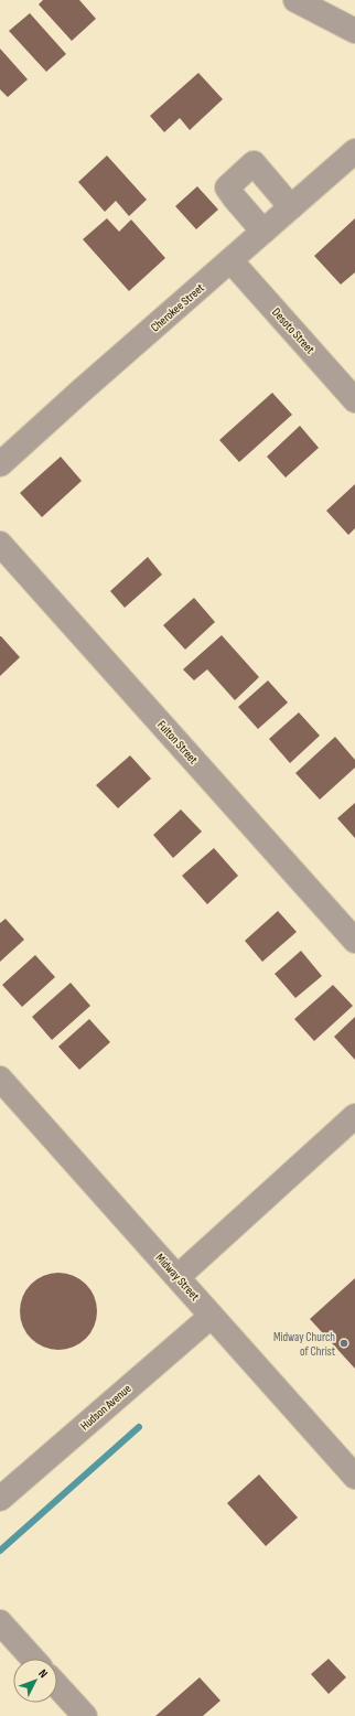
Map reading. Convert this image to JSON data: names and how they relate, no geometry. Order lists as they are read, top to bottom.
{
  "streets": {
    "street": [
      "Cherokee Street",
      "Desoto Street",
      "Fulton Street",
      "Midway Street",
      "Hudson Avenue"
    ]
  },
  "crossings": [
    ["Cherokee Street", "Desoto Street"],
    ["Midway Street", "Hudson Avenue"]
  ],
  "places": ["Midway Church of Christ"],
  "north": "top right"
}
